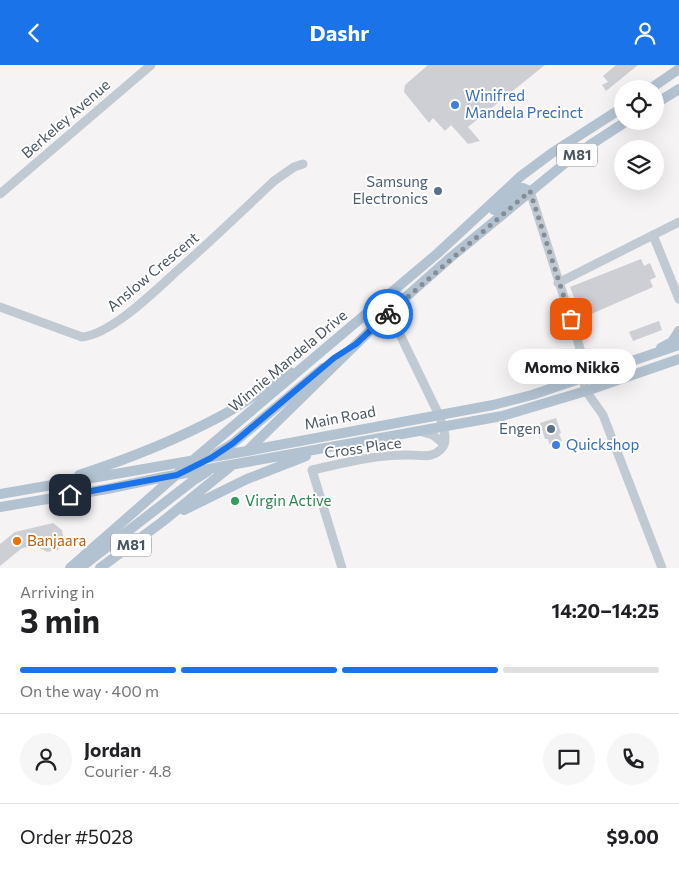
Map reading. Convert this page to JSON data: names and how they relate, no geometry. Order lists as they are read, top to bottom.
{
  "streets": {
    "main road": ["M81", "Winnie Mandela Drive", "Main Road"],
    "street": ["Berkeley Avenue", "Anslow Crescent", "Cross Place"]
  },
  "crossings": [
    ["Winnie Mandela Drive", "Main Road"],
    ["Main Road", "Cross Place"]
  ],
  "places": [
    "Winifred Mandela Precinct",
    "Samsung Electronics",
    "Momo Nikkō",
    "Engen",
    "Quickshop",
    "Virgin Active",
    "Banjaara"
  ],
  "page": {
    "header": "Dashr",
    "bubble": "Momo Nikkō",
    "heading": ["3 min", "Arriving in", "14:20–14:25"],
    "panel": [
      "Jordan",
      "Courier · 4.8",
      "Order #5028",
      "$9.00"
    ],
    "bar": "On the way · 400 m"
  }
}
